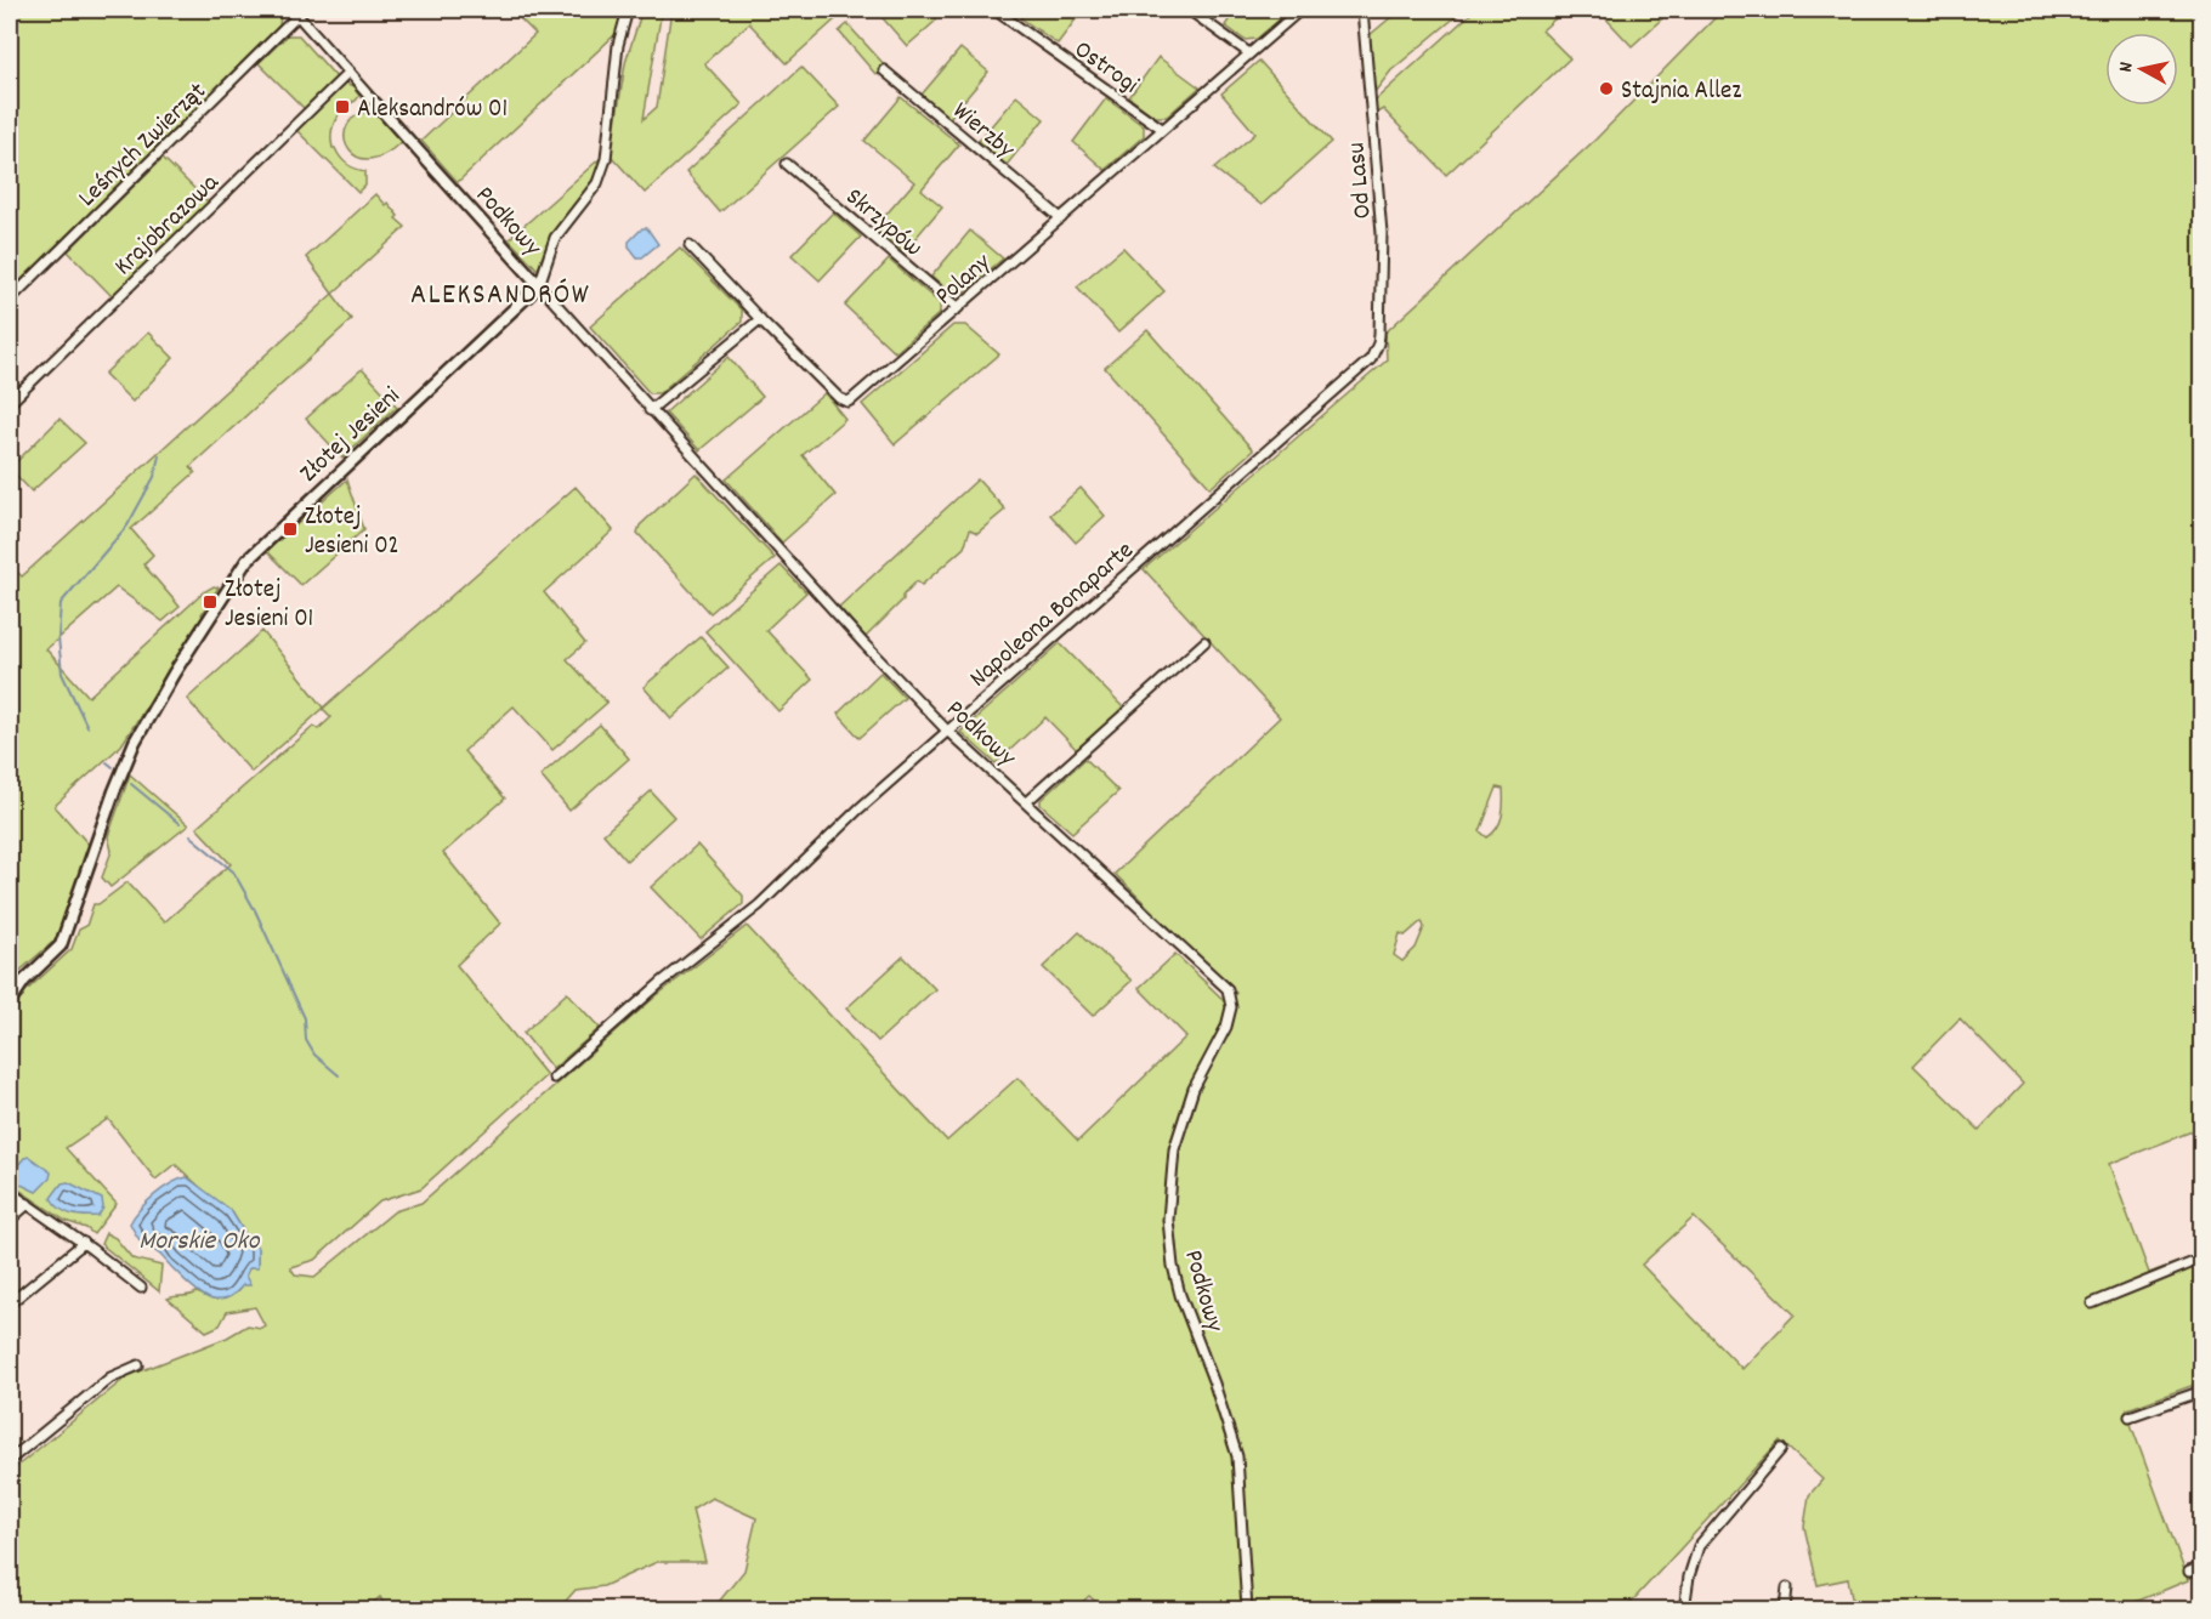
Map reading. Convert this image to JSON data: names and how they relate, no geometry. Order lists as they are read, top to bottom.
{
  "streets": {
    "street": [
      "Ostrogi",
      "Wierzby",
      "Leśnych Zwierząt",
      "Od Lasu",
      "Podkowy",
      "Skrzypów",
      "Krajobrazowa",
      "Polany",
      "Złotej Jesieni",
      "Napoleona Bonaparte"
    ]
  },
  "crossings": [
    ["Ostrogi", "Polany"],
    ["Wierzby", "Polany"],
    ["Leśnych Zwierząt", "Podkowy"],
    ["Od Lasu", "Napoleona Bonaparte"],
    ["Podkowy", "Krajobrazowa"],
    ["Podkowy", "Złotej Jesieni"],
    ["Podkowy", "Napoleona Bonaparte"],
    ["Skrzypów", "Polany"]
  ],
  "districts": ["ALEKSANDRÓW"],
  "water": ["Morskie Oko"],
  "places": {
    "other": ["Stajnia Allez"],
    "transit": ["Aleksandrów 01", "Złotej Jesieni 02", "Złotej Jesieni 01"]
  },
  "north": "left"
}
